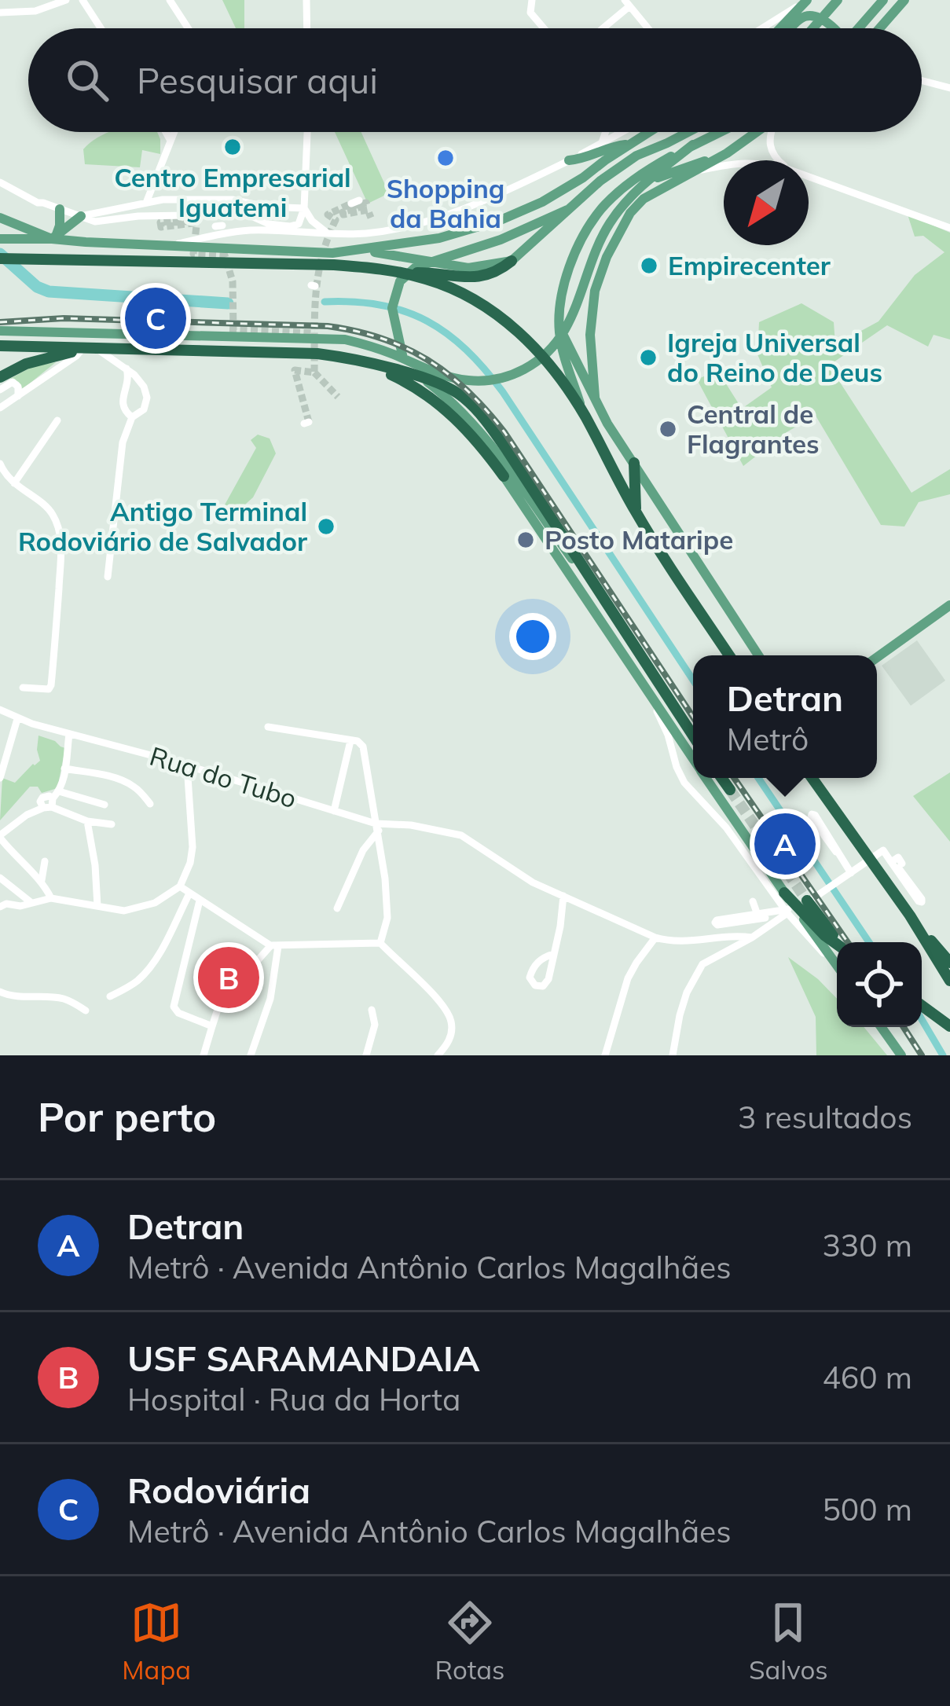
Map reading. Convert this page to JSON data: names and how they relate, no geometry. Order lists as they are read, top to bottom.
{
  "streets": {
    "street": ["Rua do Tubo"]
  },
  "places": [
    "Centro Empresarial Iguatemi",
    "Shopping da Bahia",
    "Empirecenter",
    "Igreja Universal do Reino de Deus",
    "Central de Flagrantes",
    "Antigo Terminal Rodoviário de Salvador",
    "Posto Mataripe"
  ],
  "north": "bottom left",
  "page": {
    "search": "Pesquisar aqui",
    "pins": ["C", "A", "B"],
    "popup": ["Detran", "Metrô"],
    "heading": ["Por perto", "3 resultados"],
    "list": [
      {
        "mark": "A",
        "name": "Detran",
        "note": "Metrô · Avenida Antônio Carlos Magalhães",
        "value": "330 m"
      },
      {
        "mark": "B",
        "name": "USF SARAMANDAIA",
        "note": "Hospital · Rua da Horta",
        "value": "460 m"
      },
      {
        "mark": "C",
        "name": "Rodoviária",
        "note": "Metrô · Avenida Antônio Carlos Magalhães",
        "value": "500 m"
      }
    ],
    "nav": ["Mapa", "Rotas", "Salvos"]
  }
}
